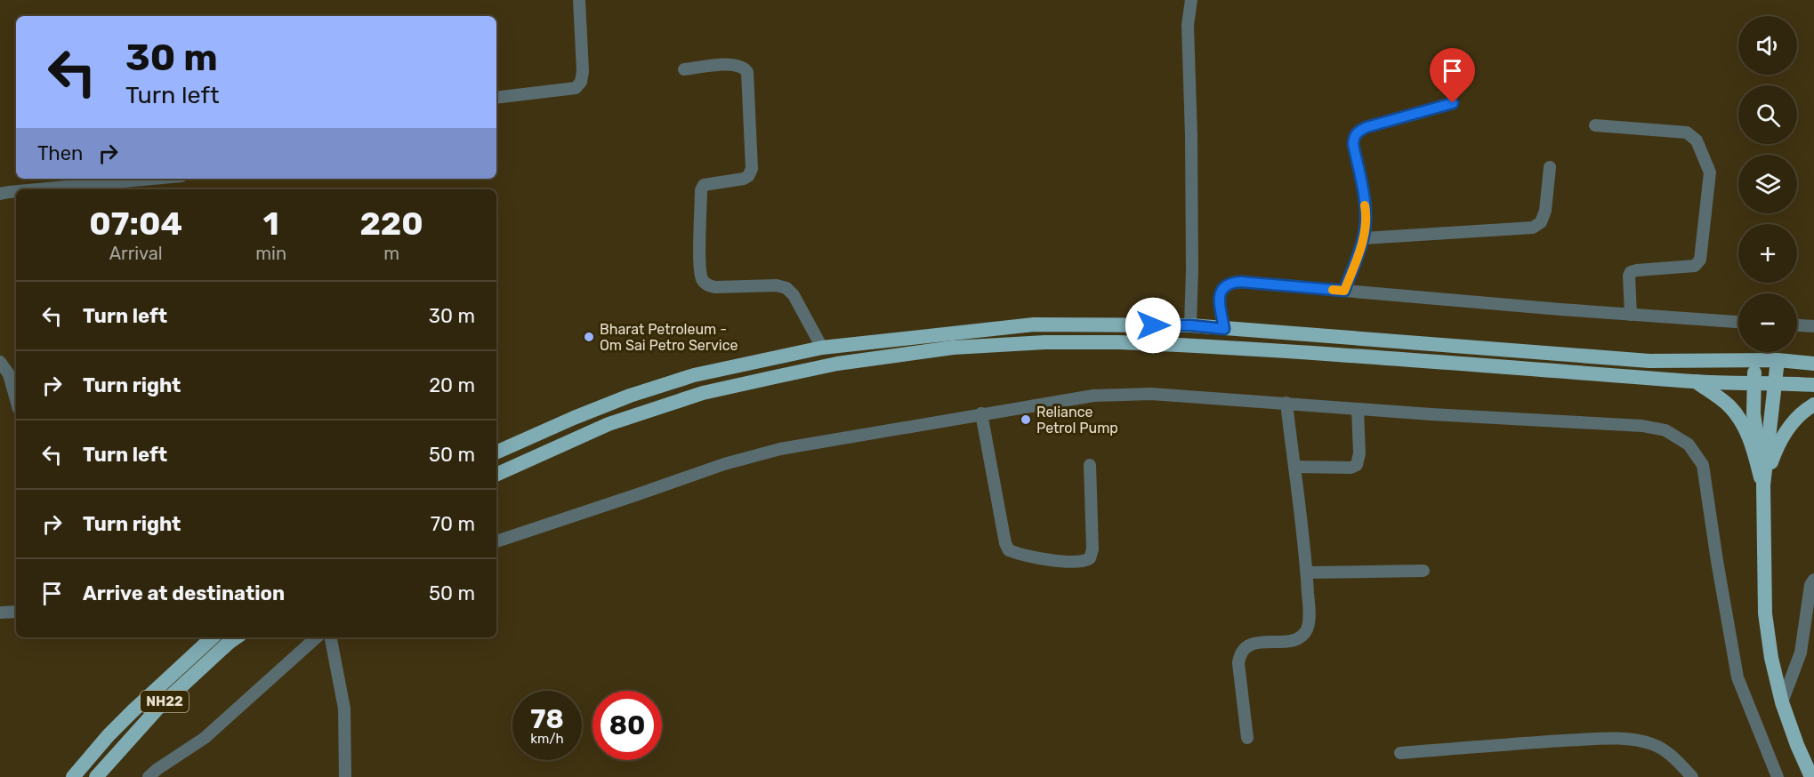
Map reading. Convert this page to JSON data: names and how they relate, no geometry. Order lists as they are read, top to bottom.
{
  "streets": {
    "highway": ["NH22"]
  },
  "places": ["Bharat Petroleum - Om Sai Petro Service", "Reliance Petrol Pump"],
  "page": {
    "map_buttons": ["+", "−"],
    "turn": ["30 m", "Turn left"],
    "then": "Then",
    "eta": [
      "07:04",
      "Arrival",
      "1",
      "min",
      "220",
      "m"
    ],
    "list": [
      {
        "name": "Turn left",
        "value": "30 m"
      },
      {
        "name": "Turn right",
        "value": "20 m"
      },
      {
        "name": "Turn left",
        "value": "50 m"
      },
      {
        "name": "Turn right",
        "value": "70 m"
      },
      {
        "name": "Arrive at destination",
        "value": "50 m"
      }
    ],
    "speed": "78 km/h",
    "limit": "80"
  }
}
